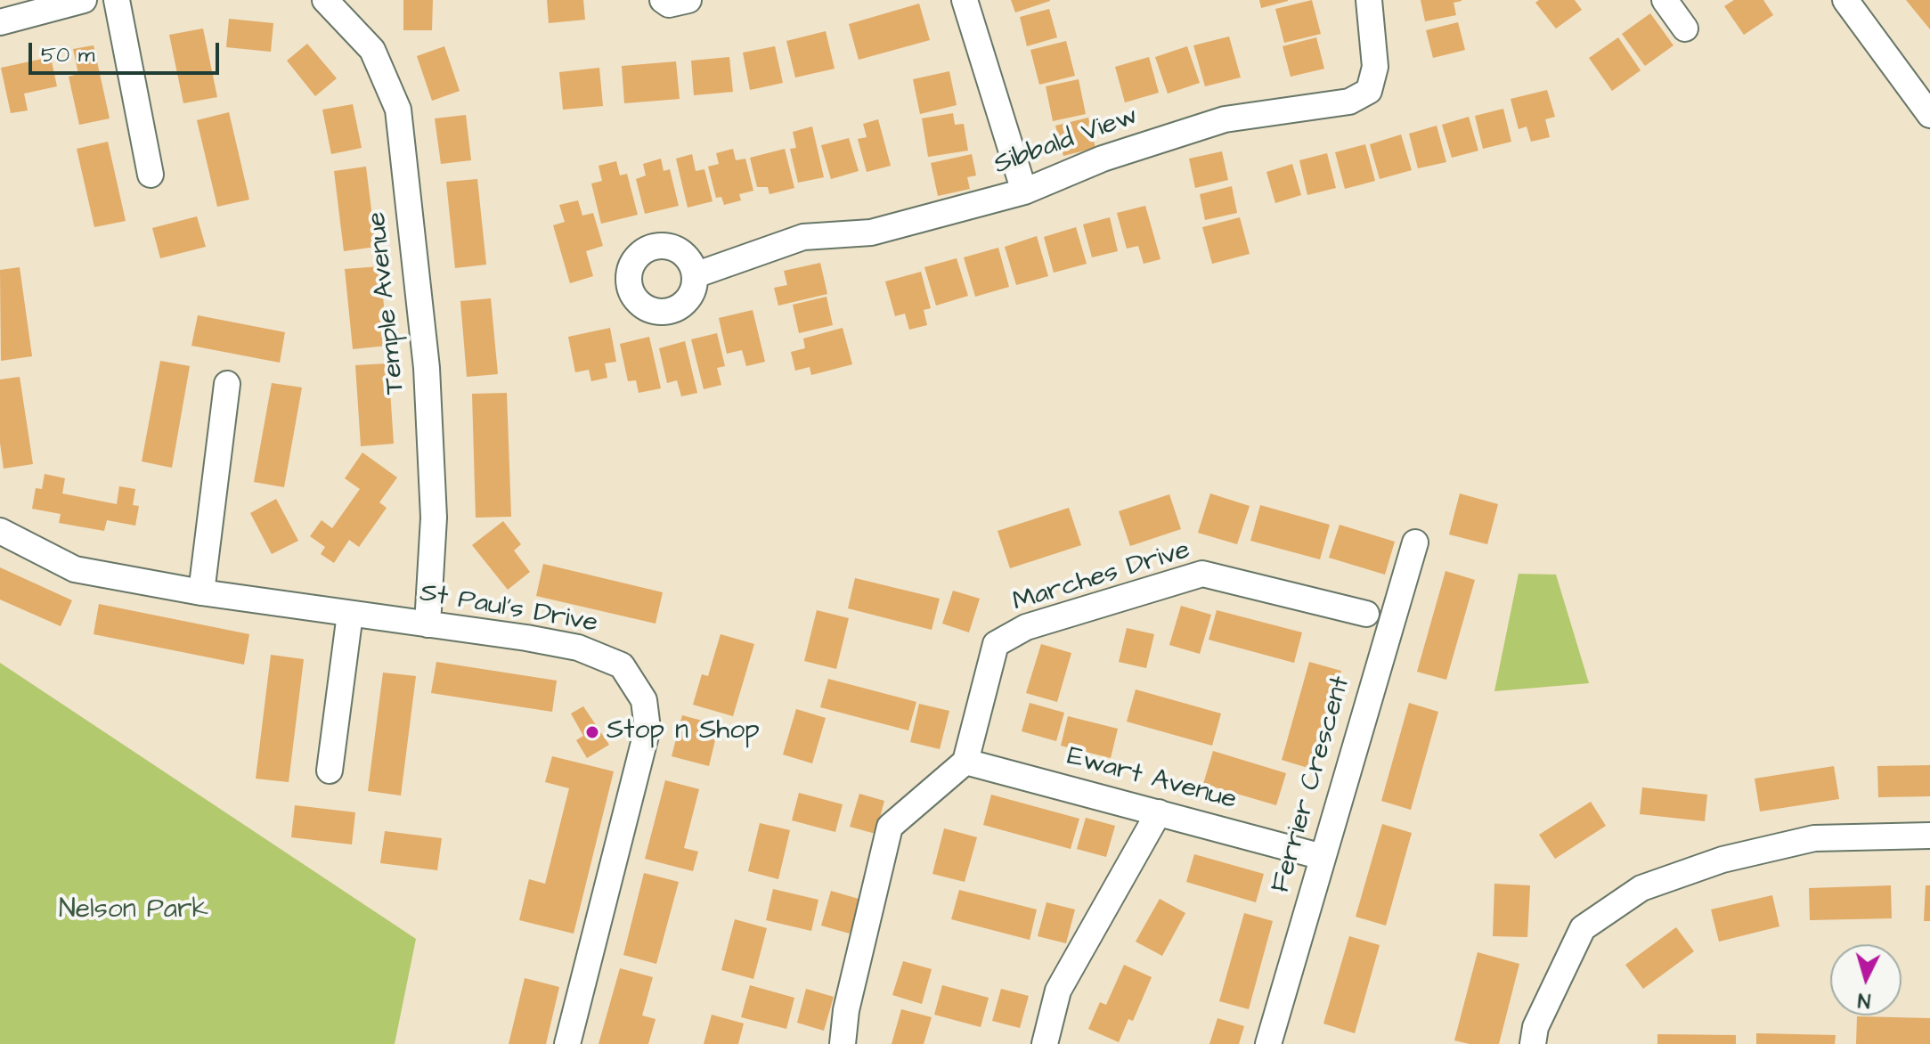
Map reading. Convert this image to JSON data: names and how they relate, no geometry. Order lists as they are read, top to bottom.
{
  "streets": {
    "street": [
      "Sibbald View",
      "Temple Avenue",
      "Marches Drive",
      "St Paul's Drive",
      "Ewart Avenue",
      "Ferrier Crescent"
    ]
  },
  "crossings": [
    ["Temple Avenue", "St Paul's Drive"],
    ["Marches Drive", "Ewart Avenue"],
    ["Ewart Avenue", "Ferrier Crescent"]
  ],
  "parks": ["Nelson Park"],
  "places": ["Stop n Shop"],
  "scale_bar": "50 m",
  "north": "bottom"
}
